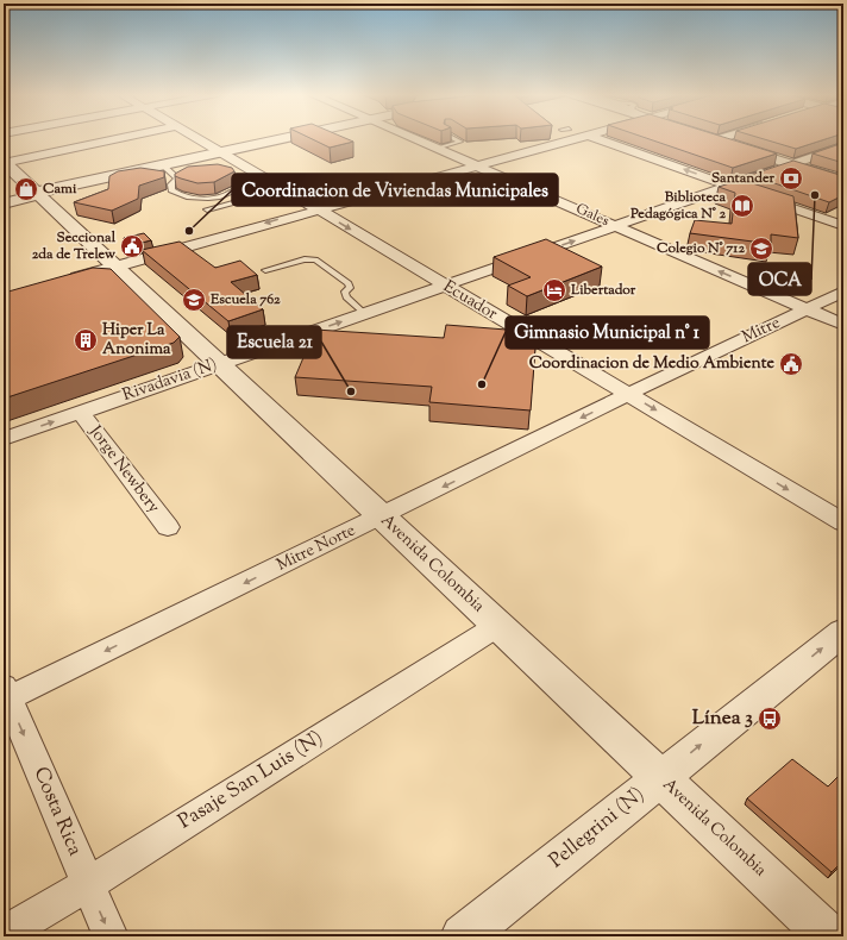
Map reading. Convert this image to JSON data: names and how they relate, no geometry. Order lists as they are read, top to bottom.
{
  "streets": {
    "street": [
      "Gales",
      "Ecuador",
      "Mitre",
      "Rivadavia (N)",
      "Jorge Newbery",
      "Mitre Norte",
      "Avenida Colombia",
      "Pasaje San Luis (N)",
      "Costa Rica",
      "Pellegrini (N)"
    ]
  },
  "crossings": [
    ["Gales", "Mitre"],
    ["Gales", "Rivadavia (N)"],
    ["Ecuador", "Mitre"],
    ["Ecuador", "Rivadavia (N)"],
    ["Ecuador", "Mitre Norte"],
    ["Mitre", "Mitre Norte"],
    ["Rivadavia (N)", "Jorge Newbery"],
    ["Rivadavia (N)", "Avenida Colombia"],
    ["Mitre Norte", "Avenida Colombia"],
    ["Mitre Norte", "Costa Rica"],
    ["Avenida Colombia", "Pasaje San Luis (N)"],
    ["Avenida Colombia", "Pellegrini (N)"],
    ["Pasaje San Luis (N)", "Costa Rica"]
  ],
  "one_way": [
    "Ecuador",
    "Mitre Norte",
    "Costa Rica",
    "Pellegrini (N)"
  ],
  "places": {
    "bank": ["Santander"],
    "shop": ["Cami"],
    "other": [
      "OCA",
      "Coordinacion de Viviendas Municipales",
      "Gimnasio Municipal n° 1",
      "Escuela 21"
    ],
    "library": ["Biblioteca Pedagógica N° 2"],
    "public building": ["Seccional 2da de Trelew", "Coordinacion de Medio Ambiente"],
    "school or university": ["Colegio N° 712", "Escuela 762"],
    "hotel": ["Libertador"],
    "building": ["Hiper La Anonima"],
    "bus stop": ["Línea 3"]
  }
}
